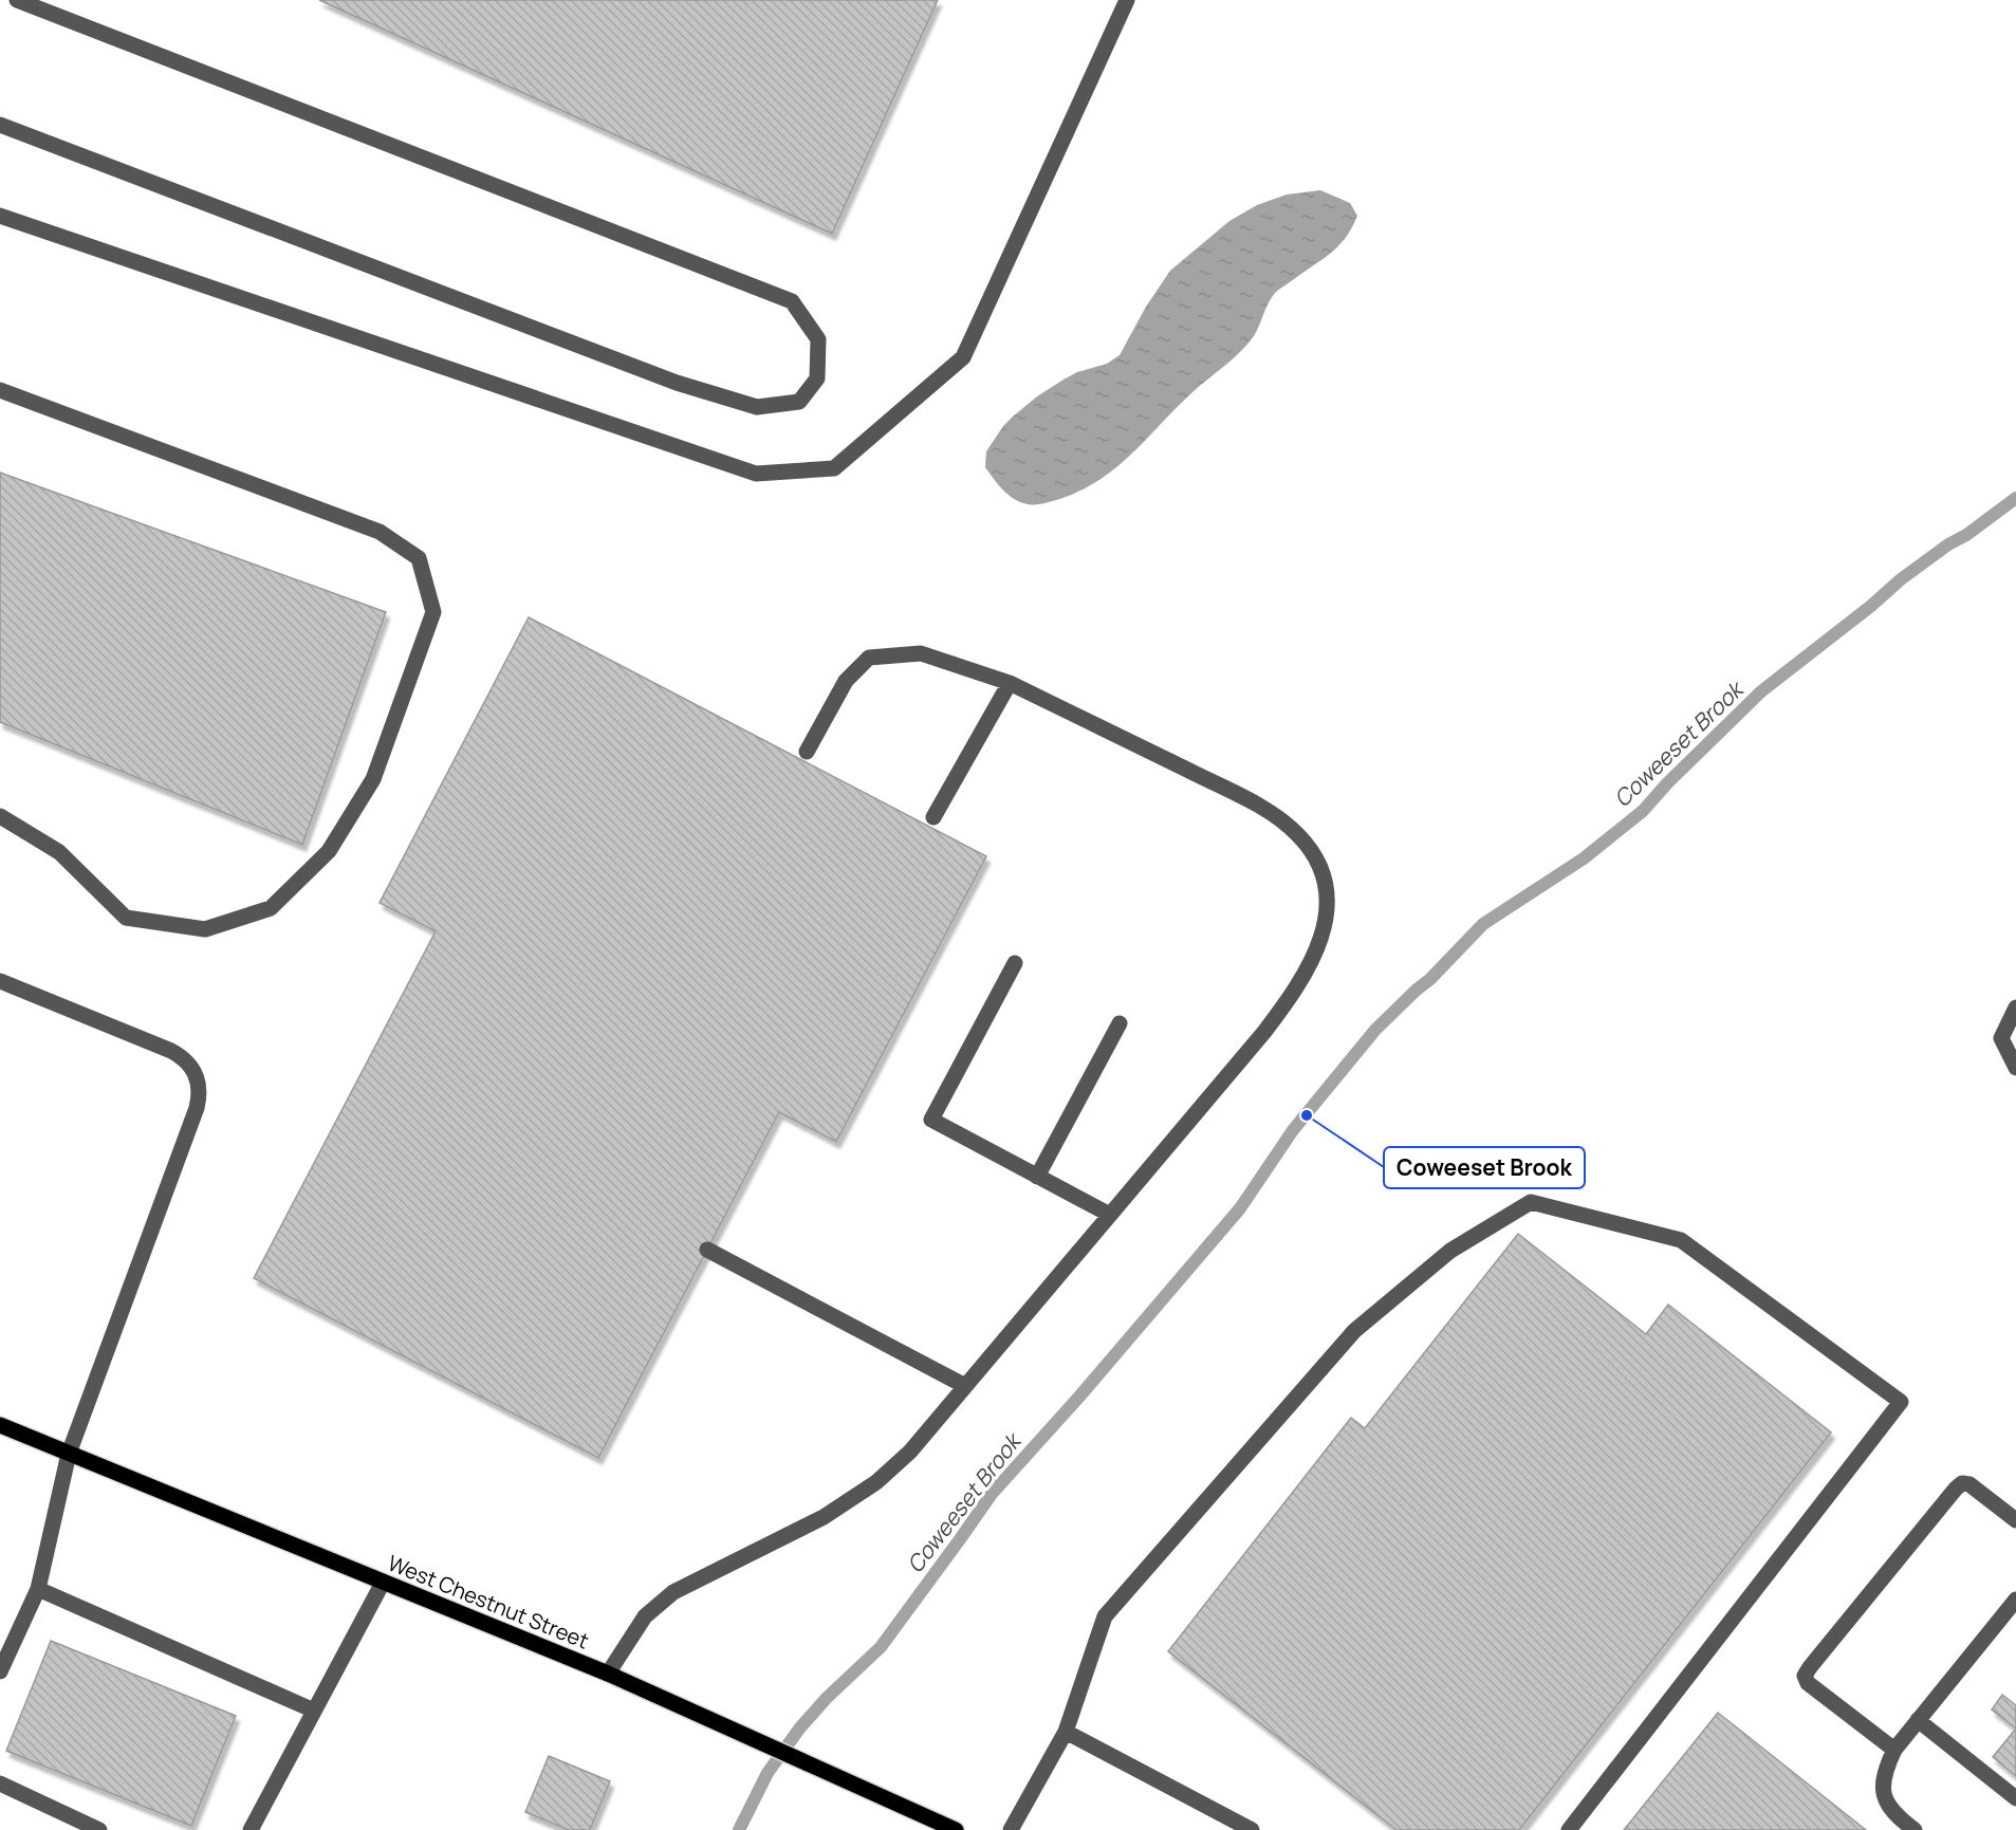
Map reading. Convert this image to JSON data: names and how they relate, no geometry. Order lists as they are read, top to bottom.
{
  "streets": {
    "main road": ["West Chestnut Street"]
  },
  "water": ["Coweeset Brook"],
  "places": ["Coweeset Brook"]
}
